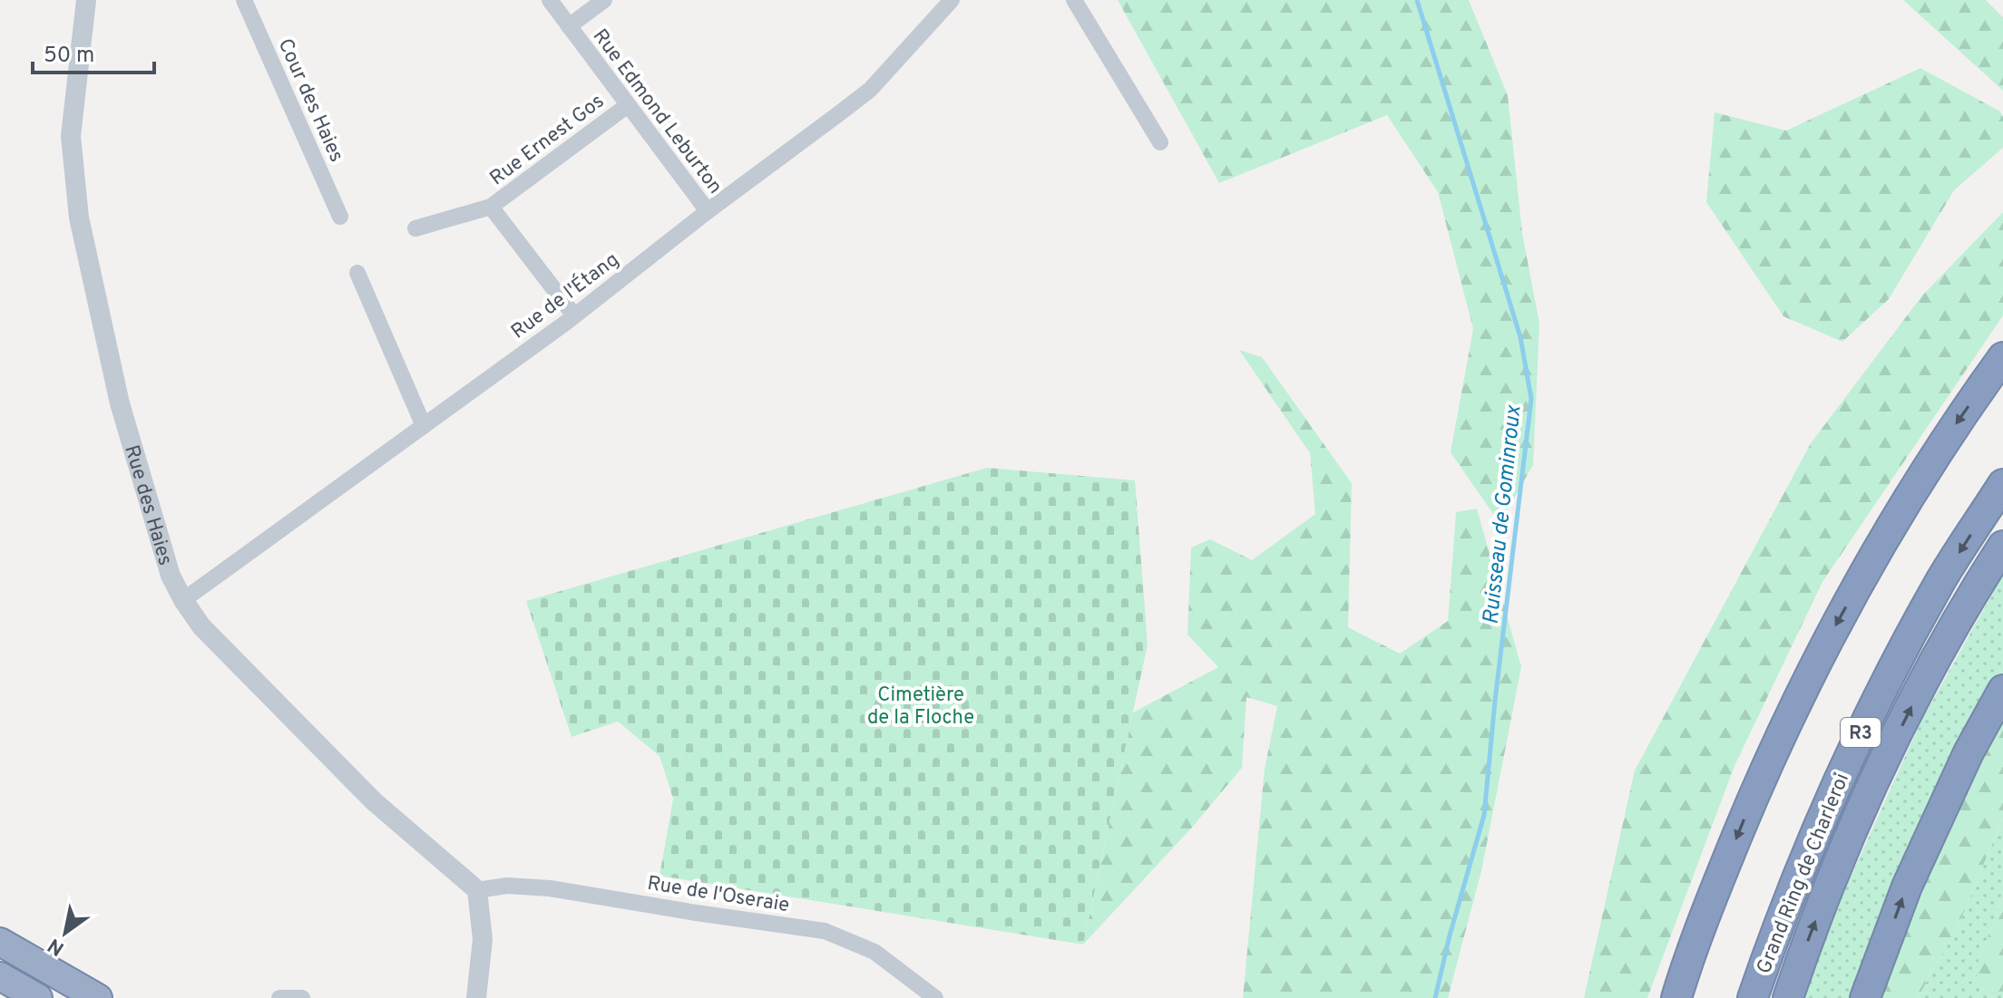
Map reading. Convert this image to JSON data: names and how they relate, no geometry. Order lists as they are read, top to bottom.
{
  "streets": {
    "highway": ["R3", "Grand Ring de Charleroi"],
    "street": [
      "Cour des Haies",
      "Rue Edmond Leburton",
      "Rue Ernest Gos",
      "Rue de l'Étang",
      "Rue des Haies",
      "Rue de l'Oseraie"
    ]
  },
  "crossings": [
    ["Rue Edmond Leburton", "Rue Ernest Gos"],
    ["Rue Edmond Leburton", "Rue de l'Étang"],
    ["Rue Ernest Gos", "Rue de l'Étang"],
    ["Rue de l'Étang", "Rue des Haies"],
    ["Rue des Haies", "Rue de l'Oseraie"]
  ],
  "water": ["Ruisseau de Gominroux"],
  "parks": ["Cimetière de la Floche"],
  "scale_bar": "50 m",
  "north": "bottom left"
}
